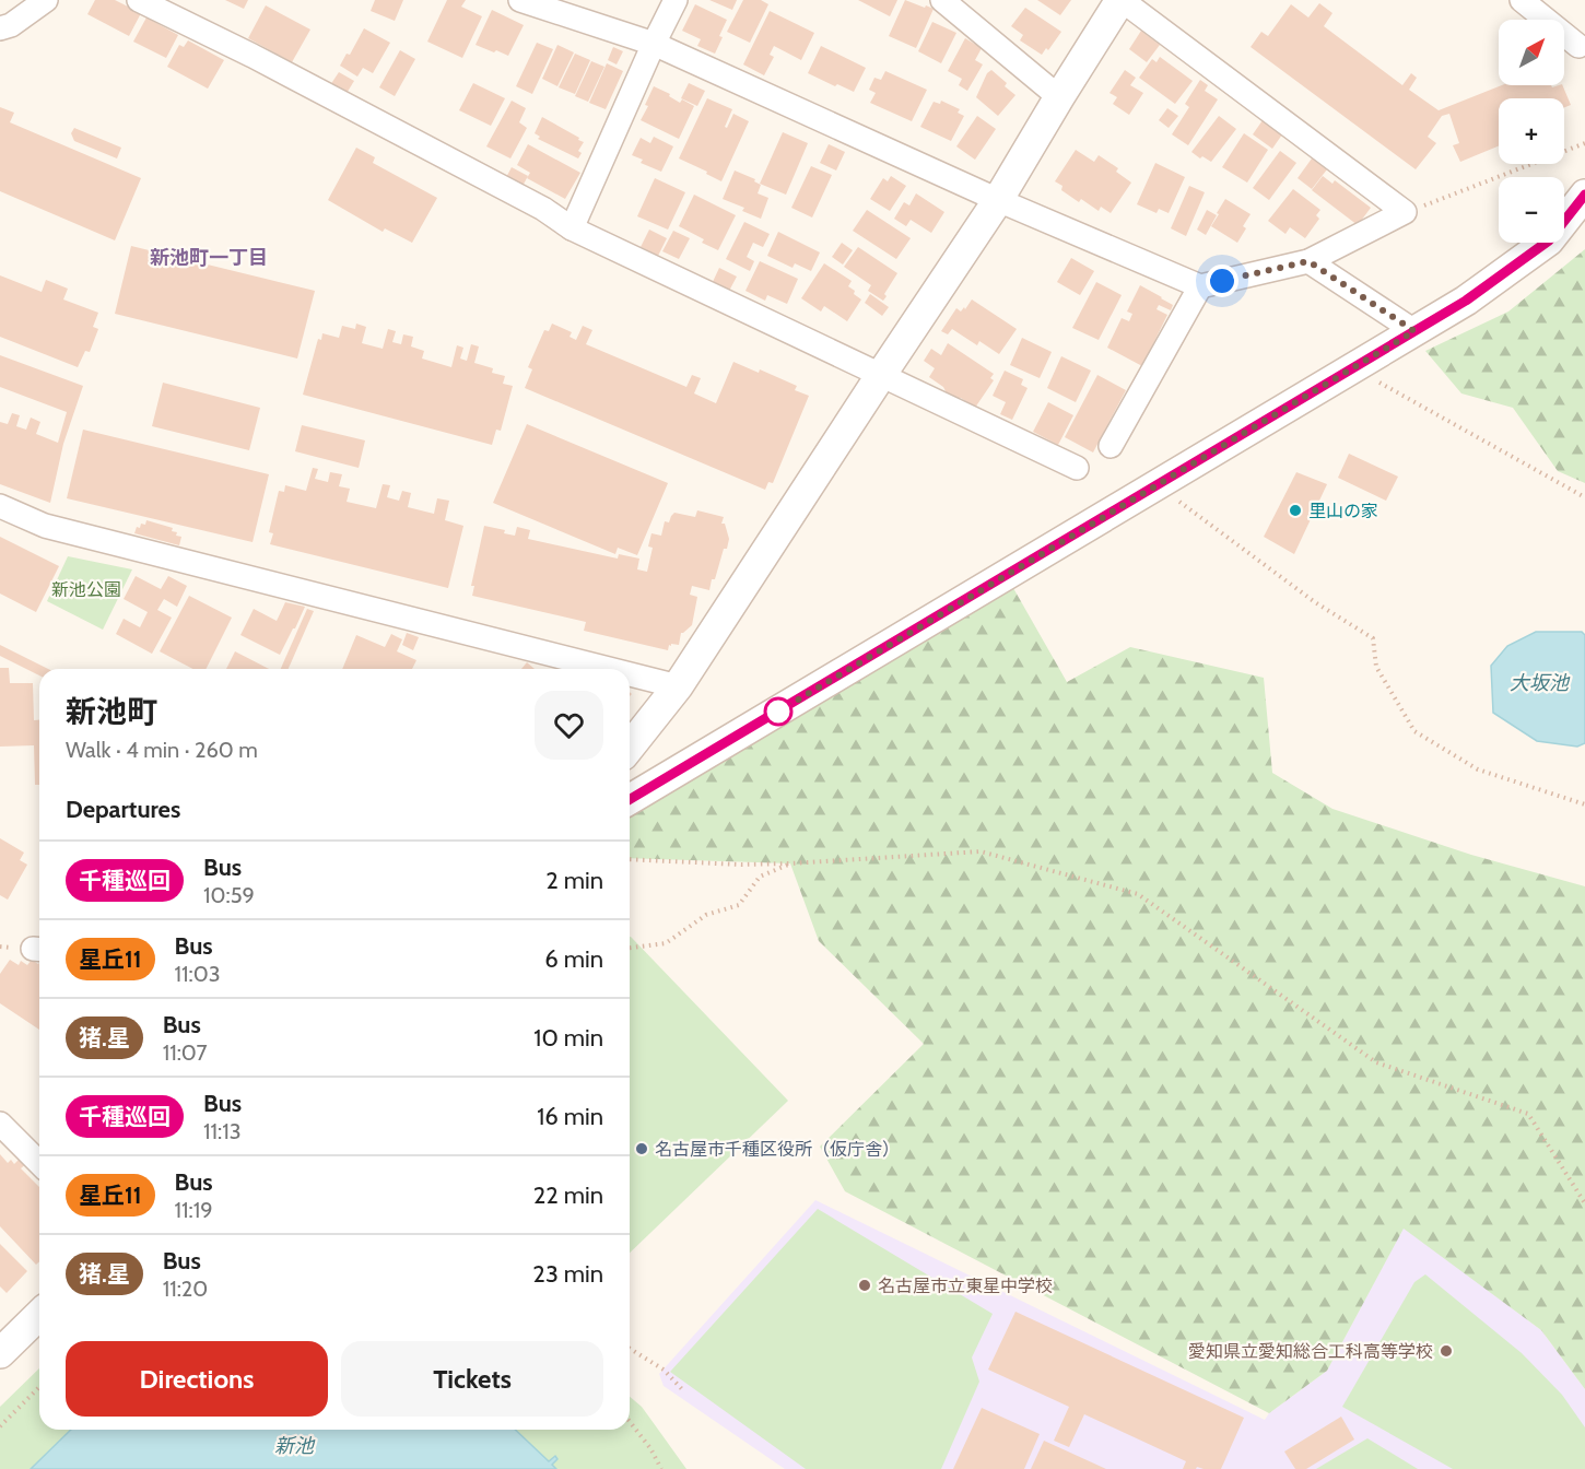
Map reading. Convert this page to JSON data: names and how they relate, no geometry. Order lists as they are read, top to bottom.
{
  "districts": ["新池町一丁目"],
  "water": ["大坂池", "新池"],
  "parks": ["新池公園"],
  "places": [
    "里山の家",
    "名古屋市千種区役所（仮庁舎）",
    "名古屋市立東星中学校",
    "愛知県立愛知総合工科高等学校"
  ],
  "lines": ["bus line 千種巡回"],
  "north": "top right",
  "page": {
    "map_buttons": ["+", "−"],
    "heading": [
      ["新池町", "Walk · 4 min · 260 m"],
      "Departures"
    ],
    "list": [
      {
        "mark": "千種巡回",
        "name": "Bus",
        "note": "10:59",
        "value": "2 min"
      },
      {
        "mark": "星丘11",
        "name": "Bus",
        "note": "11:03",
        "value": "6 min"
      },
      {
        "mark": "猪.星",
        "name": "Bus",
        "note": "11:07",
        "value": "10 min"
      },
      {
        "mark": "千種巡回",
        "name": "Bus",
        "note": "11:13",
        "value": "16 min"
      },
      {
        "mark": "星丘11",
        "name": "Bus",
        "note": "11:19",
        "value": "22 min"
      },
      {
        "mark": "猪.星",
        "name": "Bus",
        "note": "11:20",
        "value": "23 min"
      }
    ],
    "buttons": ["Directions", "Tickets"]
  }
}
